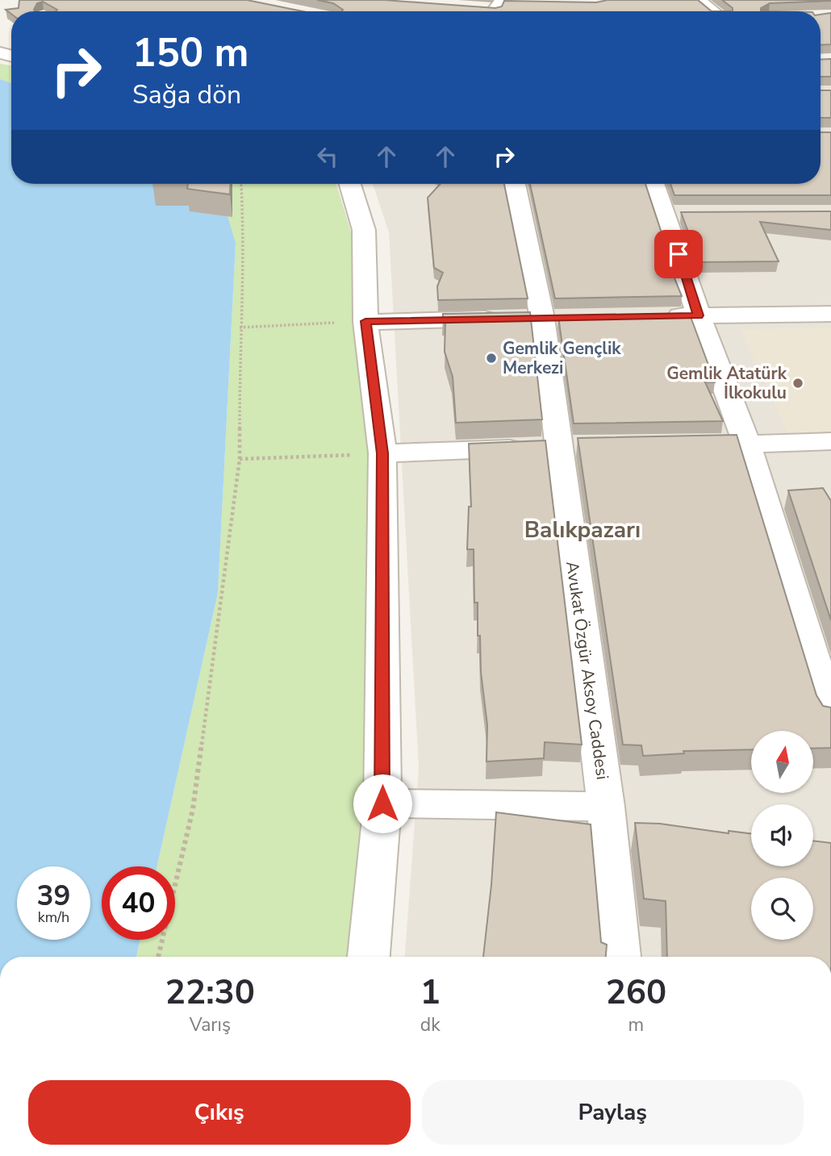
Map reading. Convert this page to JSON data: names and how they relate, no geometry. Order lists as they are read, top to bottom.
{
  "streets": {
    "street": ["Avukat Özgür Aksoy Caddesi"]
  },
  "districts": ["Balıkpazarı"],
  "places": ["Gemlik Gençlik Merkezi", "Gemlik Atatürk İlkokulu"],
  "north": "top",
  "page": {
    "turn": ["150 m", "Sağa dön"],
    "speed": "39 km/h",
    "limit": "40",
    "eta": [
      "22:30",
      "Varış",
      "1",
      "dk",
      "260",
      "m"
    ],
    "buttons": ["Çıkış", "Paylaş"]
  }
}
